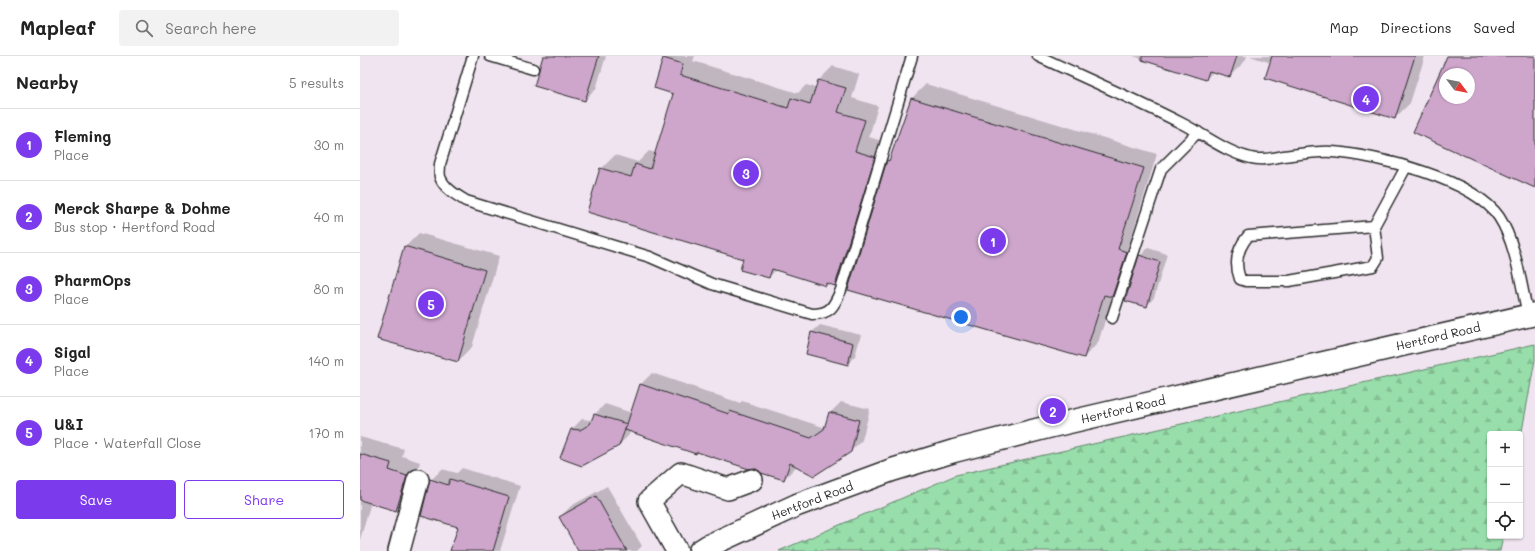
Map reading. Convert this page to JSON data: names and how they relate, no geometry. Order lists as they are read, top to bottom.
{
  "streets": {
    "main road": ["Hertford Road"]
  },
  "north": "bottom right",
  "page": {
    "header": "Mapleaf",
    "search": "Search here",
    "nav": ["Map", "Directions", "Saved"],
    "heading": ["Nearby", "5 results"],
    "pins": [
      "4",
      "3",
      "1",
      "5",
      "2"
    ],
    "list": [
      {
        "mark": "1",
        "name": "Fleming",
        "note": "Place",
        "value": "30 m"
      },
      {
        "mark": "2",
        "name": "Merck Sharpe & Dohme",
        "note": "Bus stop · Hertford Road",
        "value": "40 m"
      },
      {
        "mark": "3",
        "name": "PharmOps",
        "note": "Place",
        "value": "80 m"
      },
      {
        "mark": "4",
        "name": "Sigal",
        "note": "Place",
        "value": "140 m"
      },
      {
        "mark": "5",
        "name": "U&I",
        "note": "Place · Waterfall Close",
        "value": "170 m"
      }
    ],
    "map_buttons": ["+", "−"],
    "buttons": ["Save", "Share"]
  }
}
